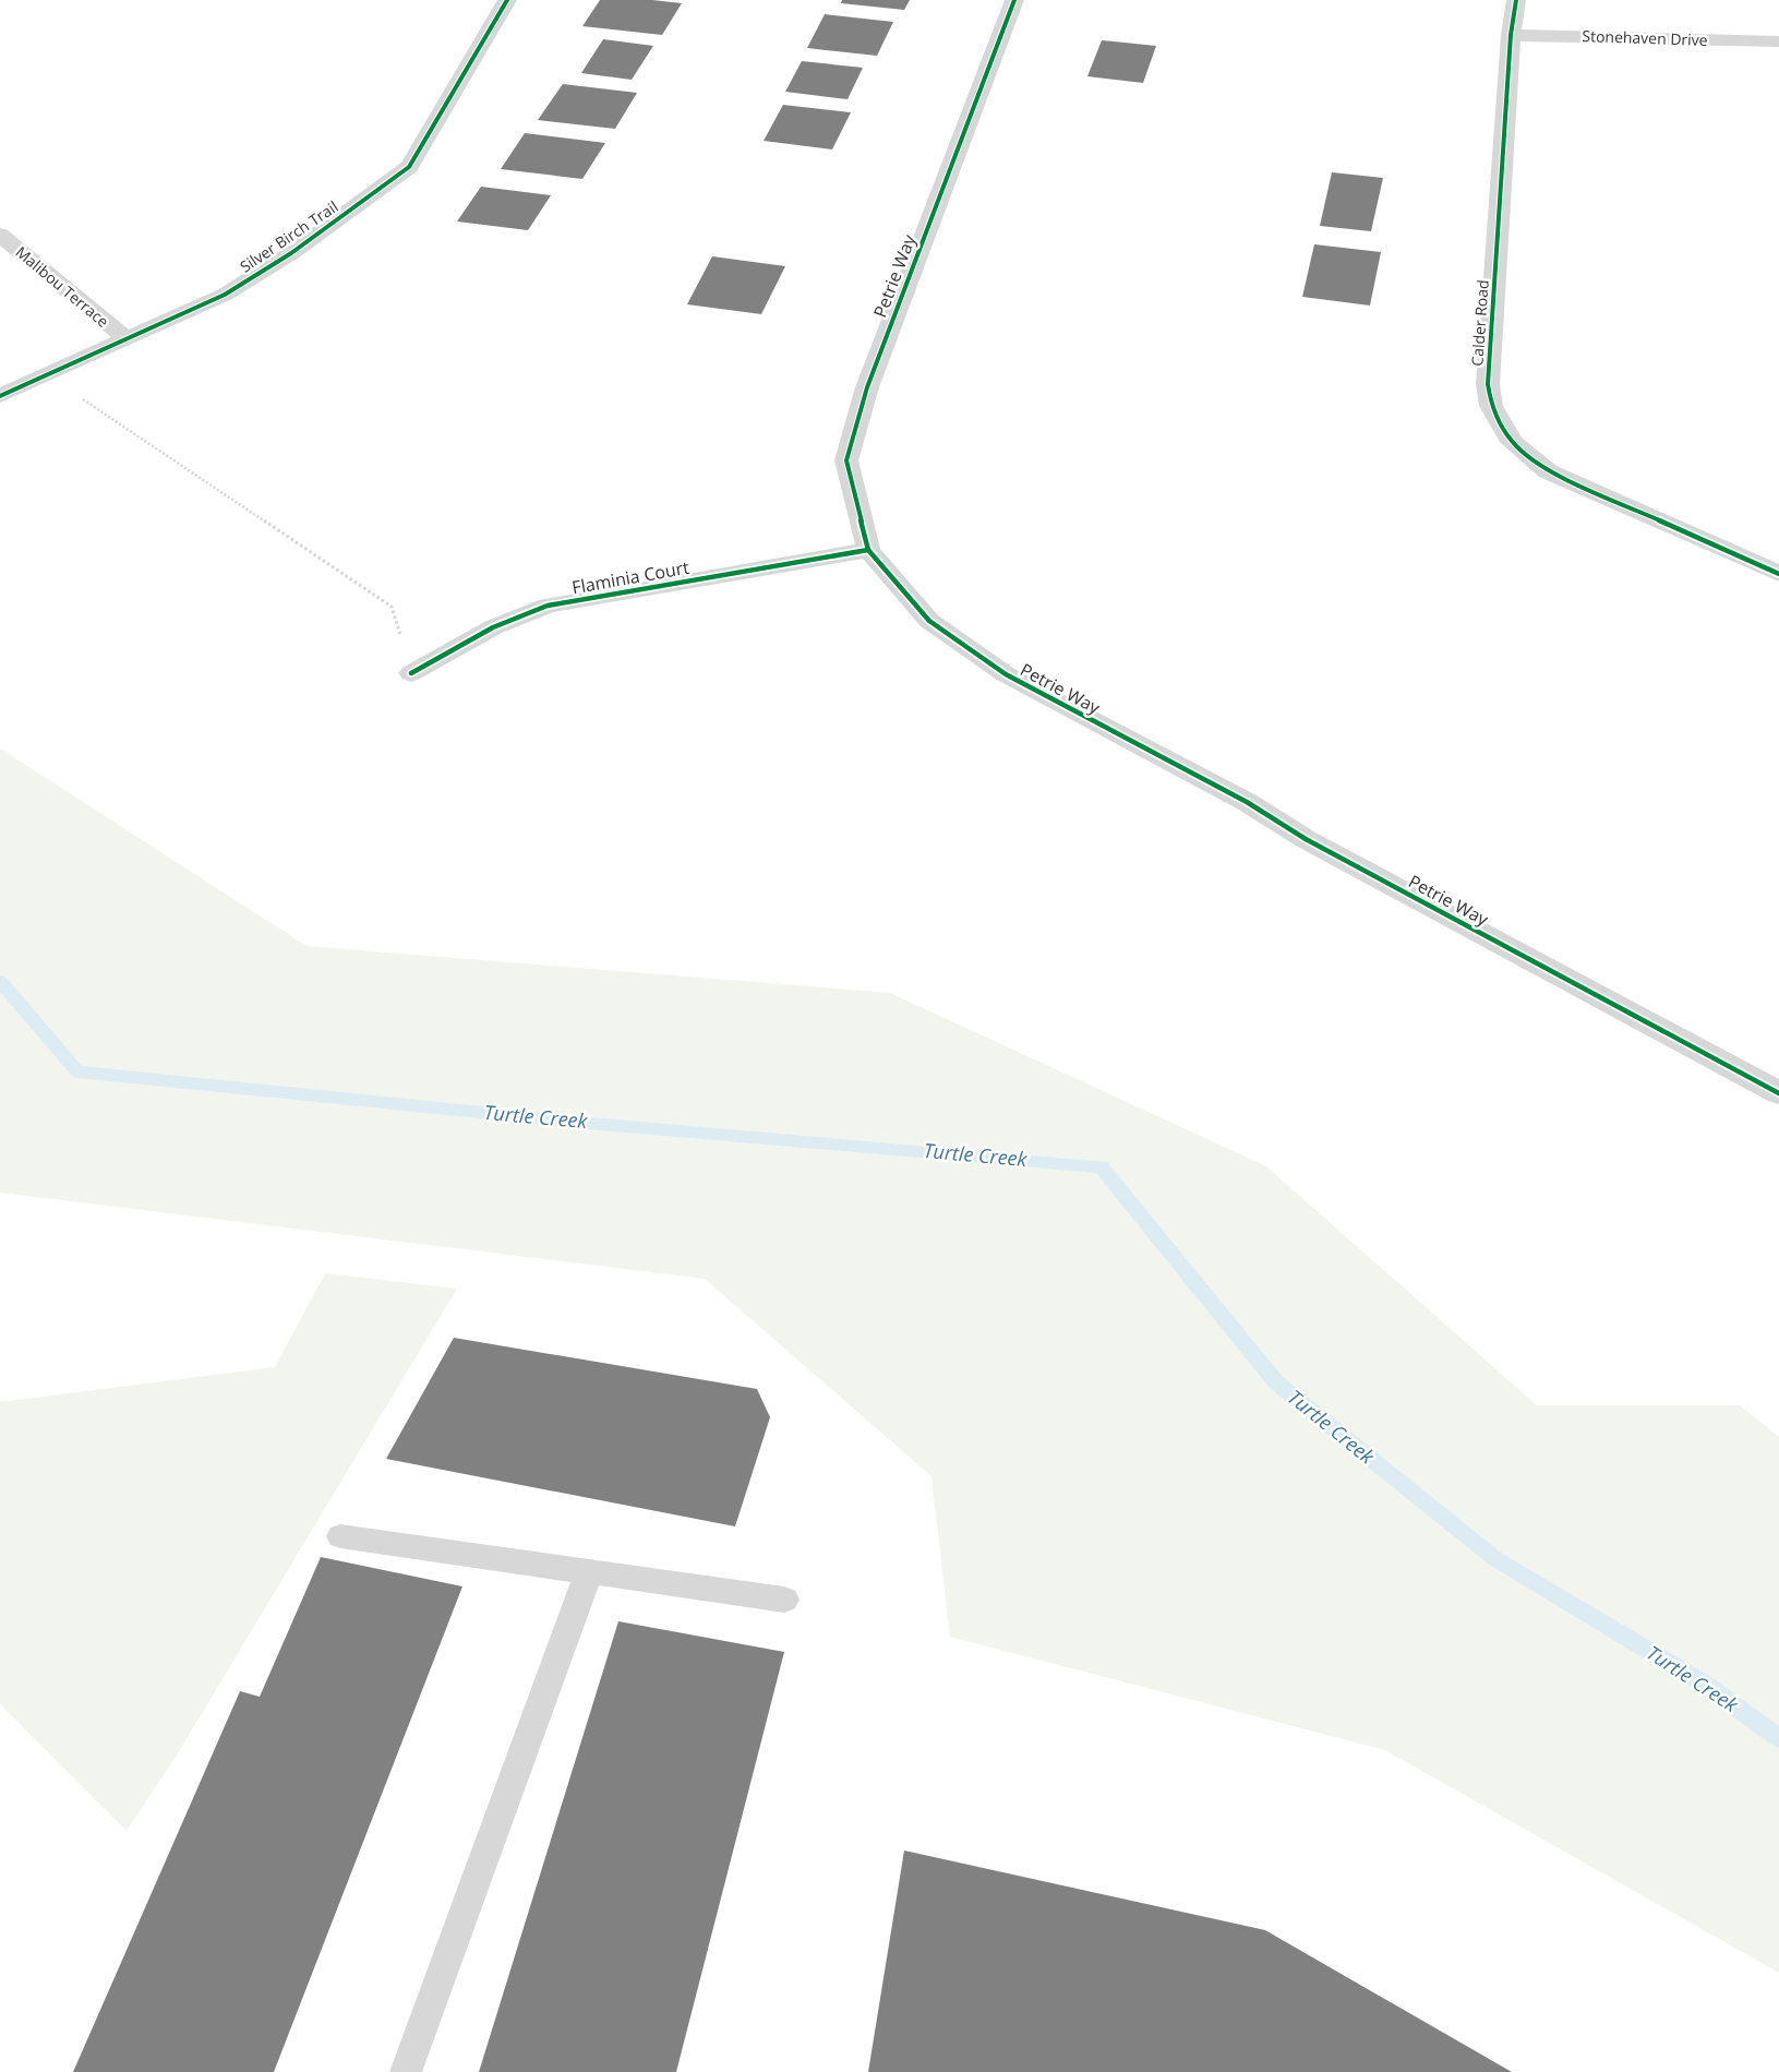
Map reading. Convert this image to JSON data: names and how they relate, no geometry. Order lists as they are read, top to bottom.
{
  "streets": {
    "street": [
      "Stonehaven Drive",
      "Silver Birch Trail",
      "Petrie Way",
      "Malibou Terrace",
      "Calder Road",
      "Flaminia Court"
    ]
  },
  "crossings": [
    ["Stonehaven Drive", "Calder Road"],
    ["Silver Birch Trail", "Malibou Terrace"],
    ["Petrie Way", "Flaminia Court"]
  ],
  "water": ["Turtle Creek"]
}
